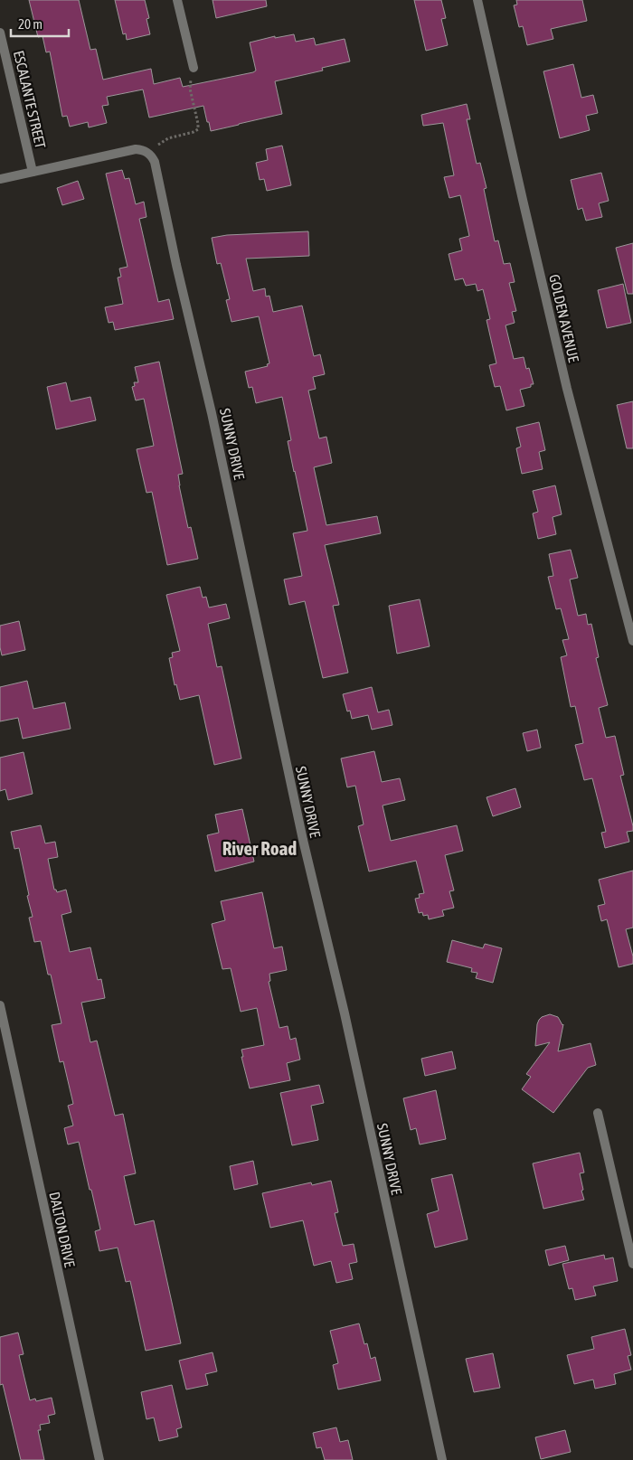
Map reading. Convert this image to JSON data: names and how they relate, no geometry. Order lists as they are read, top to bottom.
{
  "streets": {
    "street": [
      "ESCALANTE STREET",
      "GOLDEN AVENUE",
      "SUNNY DRIVE",
      "DALTON DRIVE"
    ]
  },
  "districts": ["River Road"],
  "scale_bar": "20 m"
}
